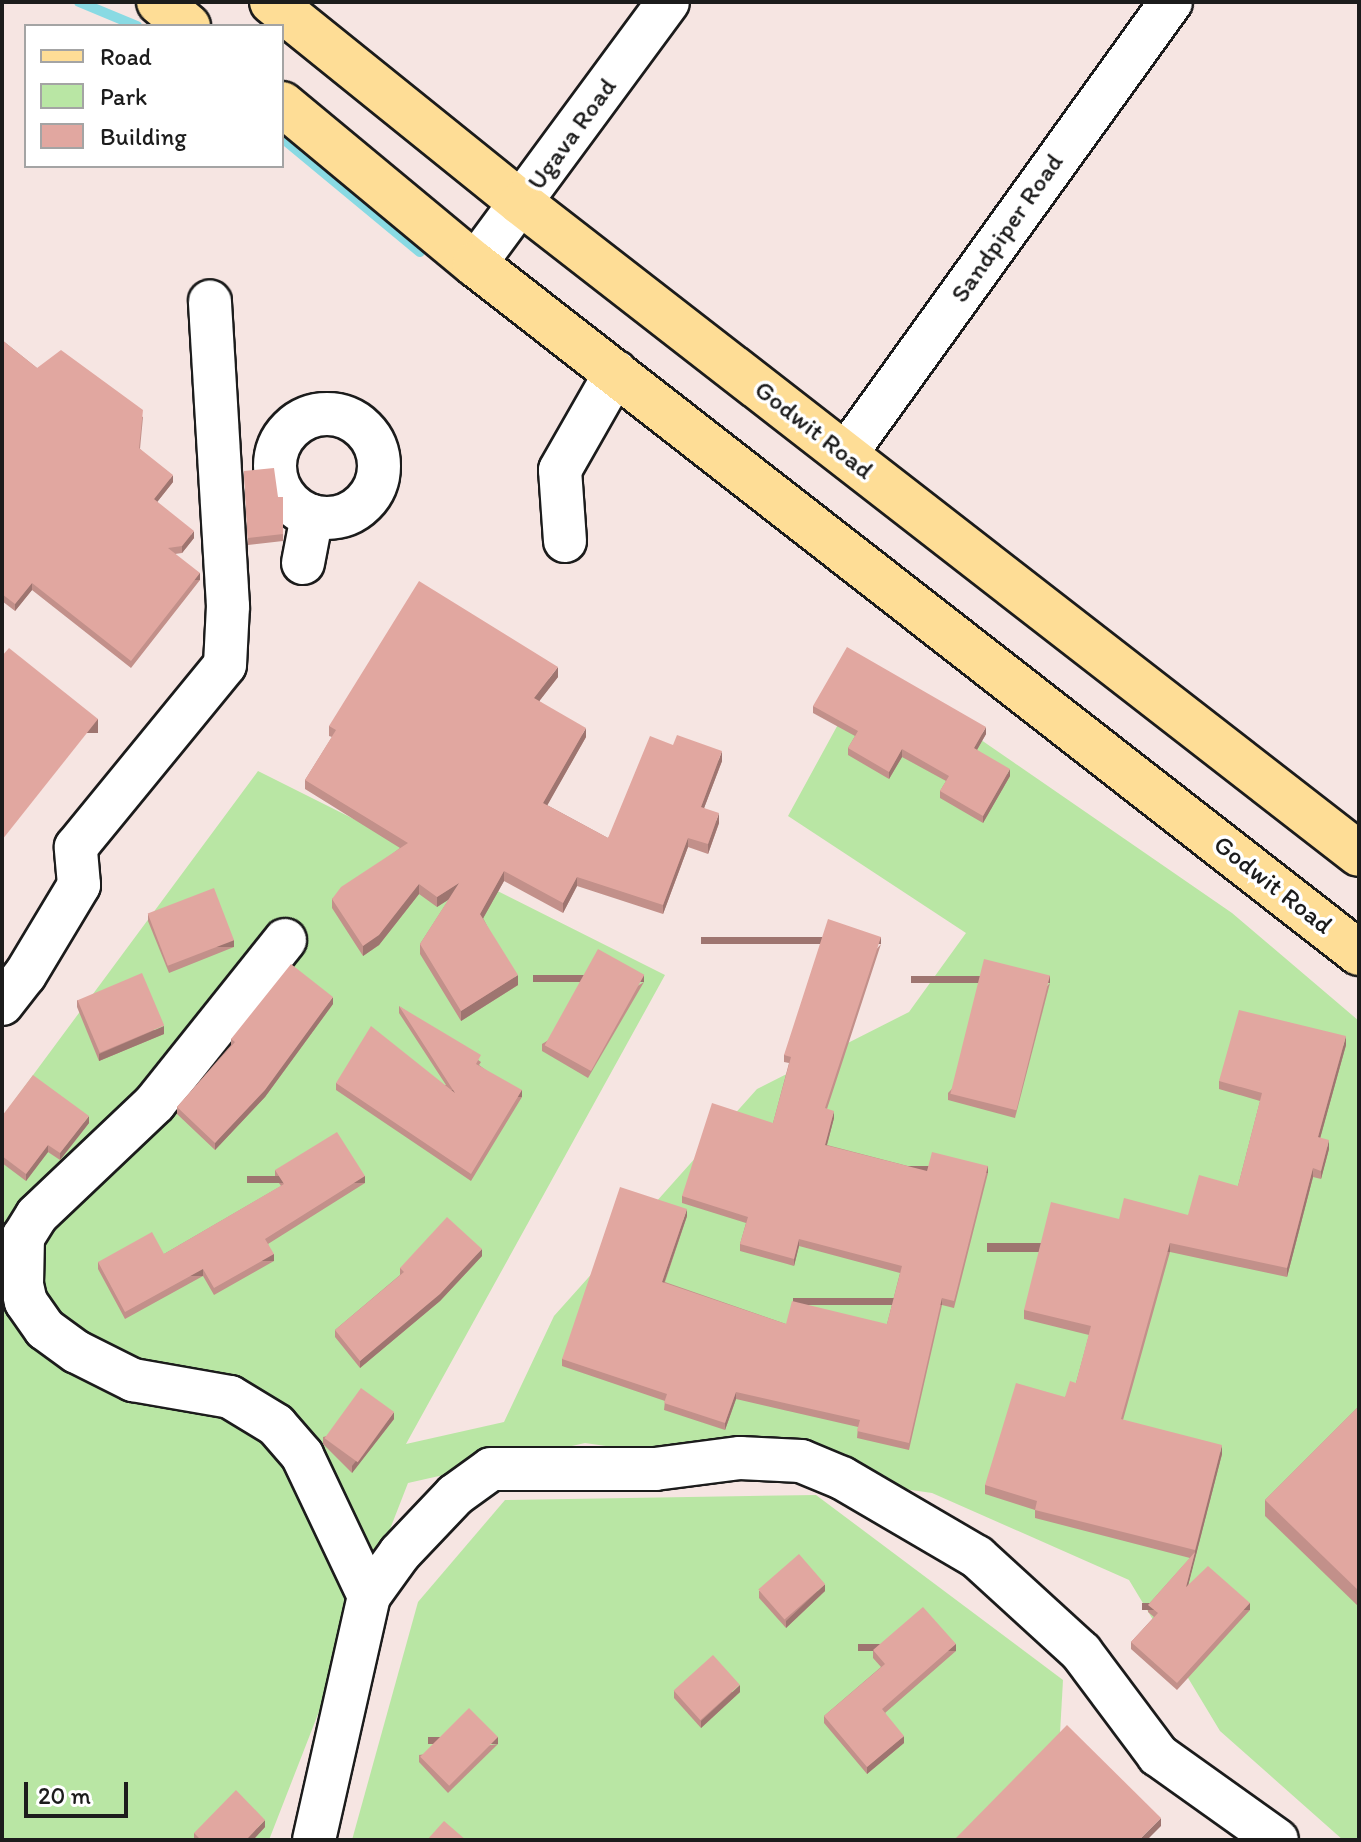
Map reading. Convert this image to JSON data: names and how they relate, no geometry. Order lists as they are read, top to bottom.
{
  "streets": {
    "main road": ["Godwit Road"],
    "street": ["Ugava Road", "Sandpiper Road"]
  },
  "crossings": [
    ["Ugava Road", "Godwit Road"],
    ["Sandpiper Road", "Godwit Road"]
  ],
  "legend": ["Road", "Park", "Building"],
  "scale_bar": "20 m"
}
